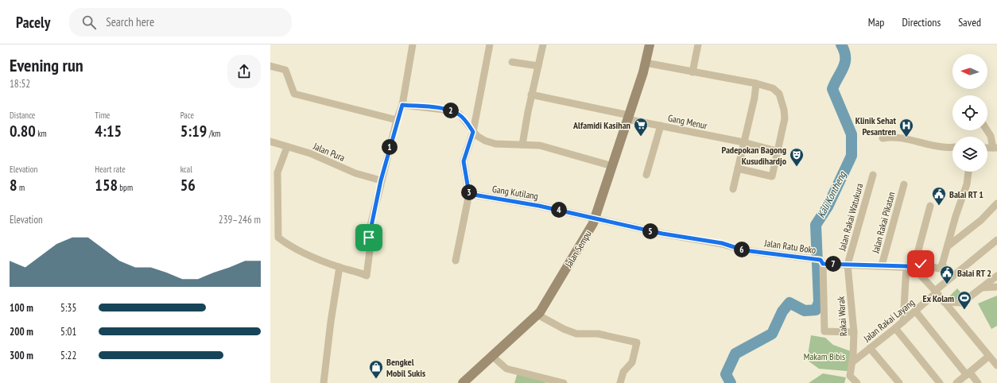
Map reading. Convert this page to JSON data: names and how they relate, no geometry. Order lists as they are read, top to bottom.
{
  "streets": {
    "main road": ["Jalan Sempu"],
    "street": [
      "Gang Menur",
      "Jalan Pura",
      "Gang Kutilang",
      "Jalan Rakai Watukura",
      "Jalan Rakai Pikatan",
      "Jalan Ratu Boko",
      "Rakai Warak",
      "Jalan Rakai Layang"
    ]
  },
  "crossings": [
    ["Gang Menur", "Jalan Sempu"],
    ["Gang Kutilang", "Jalan Ratu Boko"],
    ["Gang Kutilang", "Jalan Sempu"],
    ["Jalan Rakai Watukura", "Jalan Ratu Boko"],
    ["Jalan Rakai Watukura", "Rakai Warak"],
    ["Jalan Rakai Pikatan", "Jalan Ratu Boko"],
    ["Jalan Ratu Boko", "Jalan Sempu"],
    ["Jalan Ratu Boko", "Rakai Warak"],
    ["Rakai Warak", "Jalan Rakai Layang"]
  ],
  "water": ["Kali Kontheng"],
  "parks": ["Makam Bibis"],
  "places": {
    "supermarket": ["Alfamidi Kasihan"],
    "hospital": ["Klinik Sehat Pesantren"],
    "theatre": ["Padepokan Bagong Kusudihardjo"],
    "public building": ["Balai RT 1", "Balai RT 2"],
    "sports": ["Ex Kolam"],
    "shop": ["Bengkel Mobil Sukis"]
  },
  "north": "left",
  "page": {
    "header": "Pacely",
    "search": "Search here",
    "nav": ["Map", "Directions", "Saved"],
    "heading": ["Evening run", "18:52"],
    "stats": [
      ["Distance", "0.80 km"],
      ["Time", "4:15"],
      ["Pace", "5:19 /km"],
      ["Elevation", "8 m"],
      ["Heart rate", "158 bpm"],
      ["kcal", "56"]
    ],
    "pins": [
      "2",
      "1",
      "3",
      "4",
      "5",
      "6",
      "7"
    ],
    "chart": ["Elevation", "239–246 m"],
    "list": [
      {
        "name": "100 m",
        "note": "5:35"
      },
      {
        "name": "200 m",
        "note": "5:01"
      },
      {
        "name": "300 m",
        "note": "5:22"
      }
    ]
  }
}
